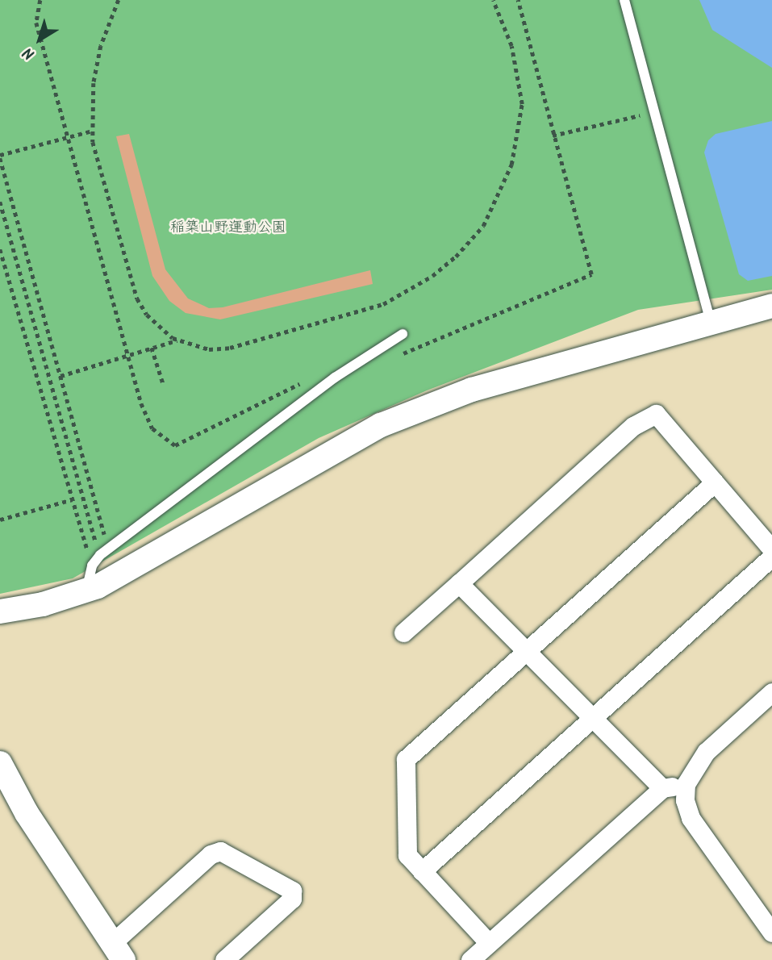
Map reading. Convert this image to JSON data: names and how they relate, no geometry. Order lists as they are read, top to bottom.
{
  "parks": ["稲築山野運動公園"],
  "north": "bottom left"
}
